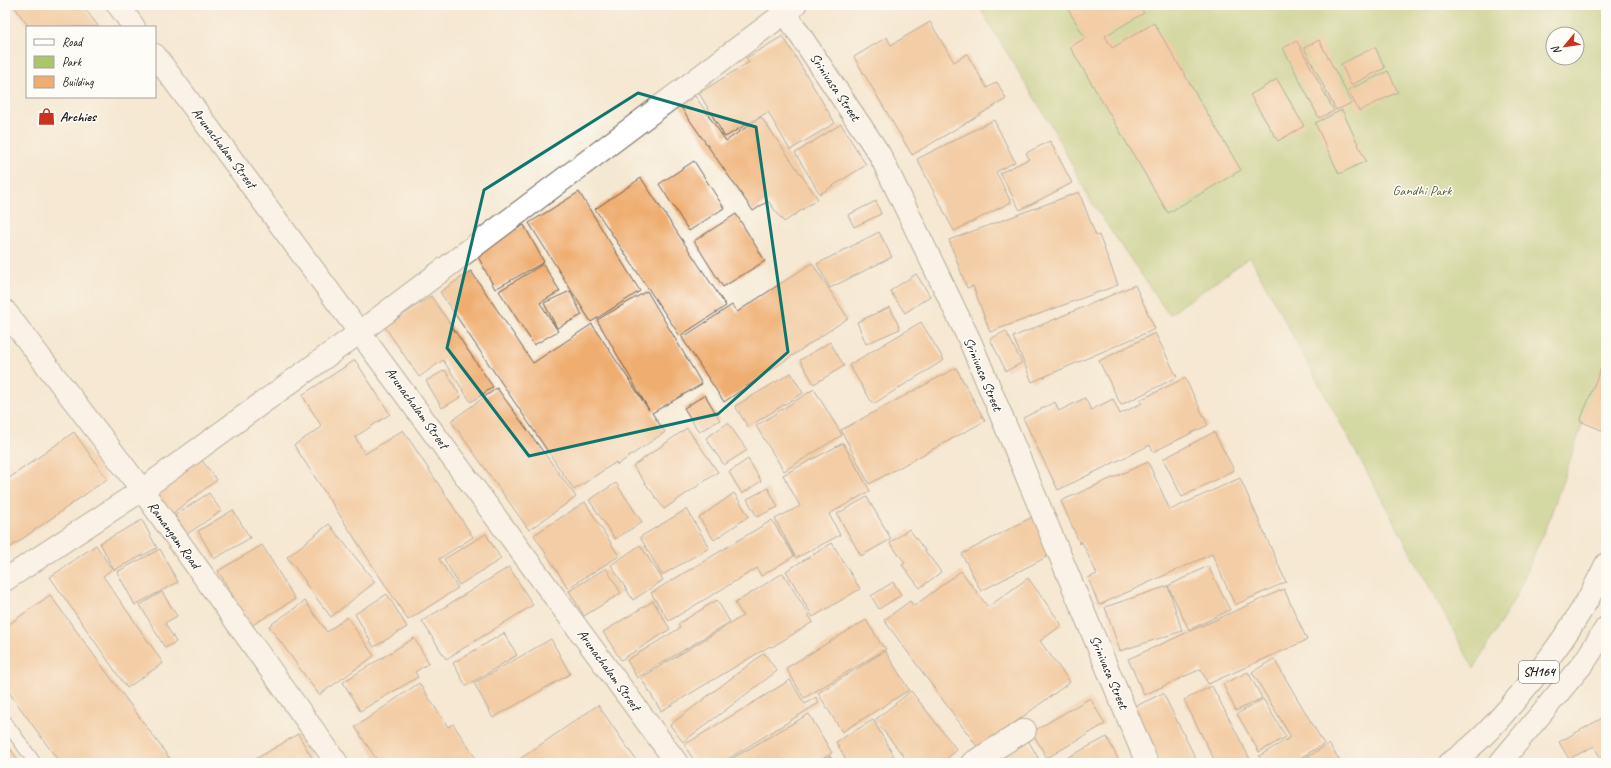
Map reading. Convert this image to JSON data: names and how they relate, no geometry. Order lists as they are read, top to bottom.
{
  "streets": {
    "street": [
      "Srinivasa Street",
      "Arunachalam Street",
      "Ramangam Road",
      "SH164"
    ]
  },
  "parks": ["Gandhi Park"],
  "places": {
    "shop": ["Archies"]
  },
  "legend": ["Road", "Park", "Building"],
  "north": "bottom left"
}
